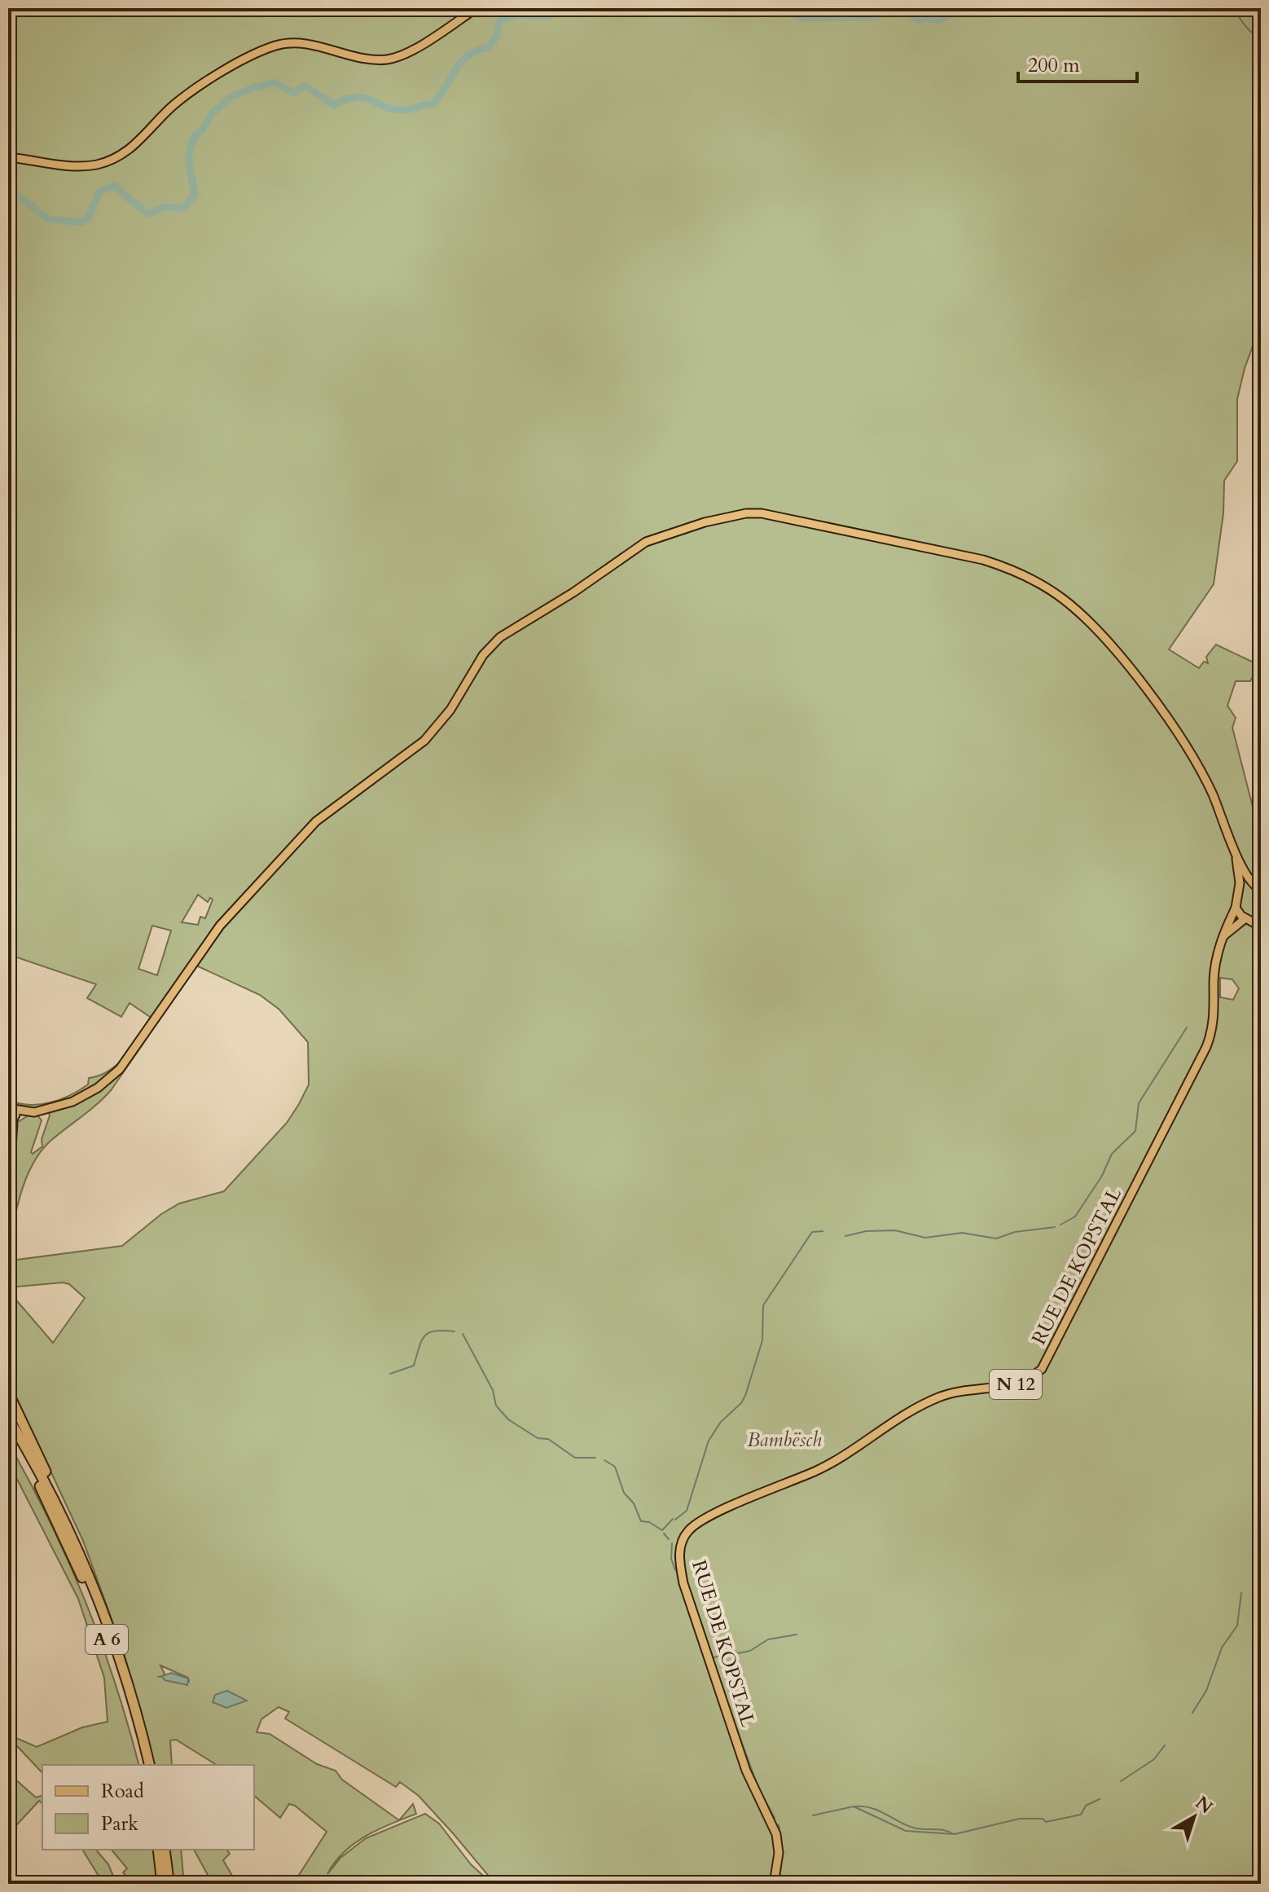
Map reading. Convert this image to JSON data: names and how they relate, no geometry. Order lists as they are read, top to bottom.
{
  "streets": {
    "highway": ["A 6"],
    "main road": ["RUE DE KOPSTAL", "N 12"]
  },
  "parks": ["Bambësch"],
  "legend": ["Road", "Park"],
  "scale_bar": "200 m",
  "north": "top right"
}
